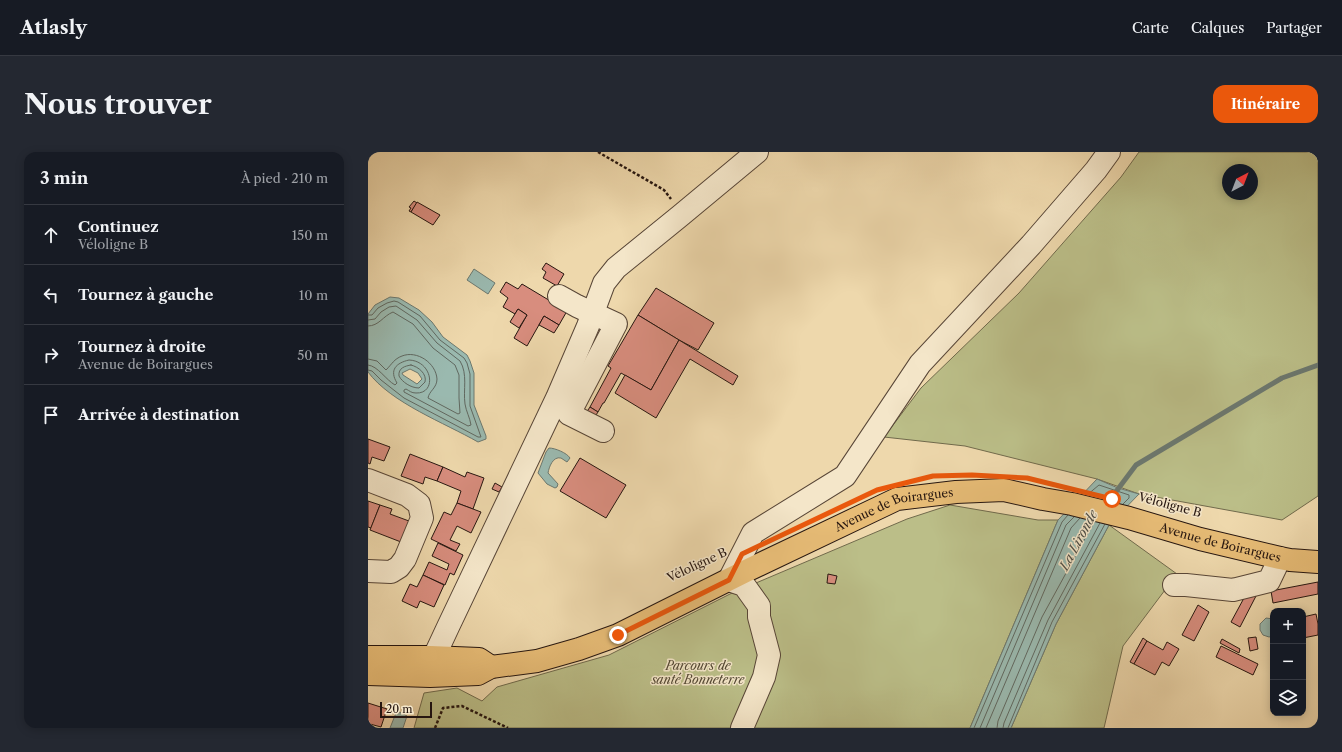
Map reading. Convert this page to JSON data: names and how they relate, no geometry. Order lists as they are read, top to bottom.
{
  "streets": {
    "main road": ["Avenue de Boirargues"]
  },
  "water": ["La Lironde"],
  "parks": ["Parcours de santé Bonneterre"],
  "scale_bar": "20 m",
  "north": "top right",
  "page": {
    "header": "Atlasly",
    "nav": ["Carte", "Calques", "Partager"],
    "buttons": "Itinéraire",
    "title": "Nous trouver",
    "heading": ["3 min", "À pied · 210 m"],
    "list": [
      ["Continuez", "Véloligne B", "150 m"],
      ["Tournez à gauche", "10 m"],
      ["Tournez à droite", "Avenue de Boirargues", "50 m"],
      "Arrivée à destination"
    ],
    "map_buttons": ["+", "−"],
    "scale": "20 m"
  }
}
